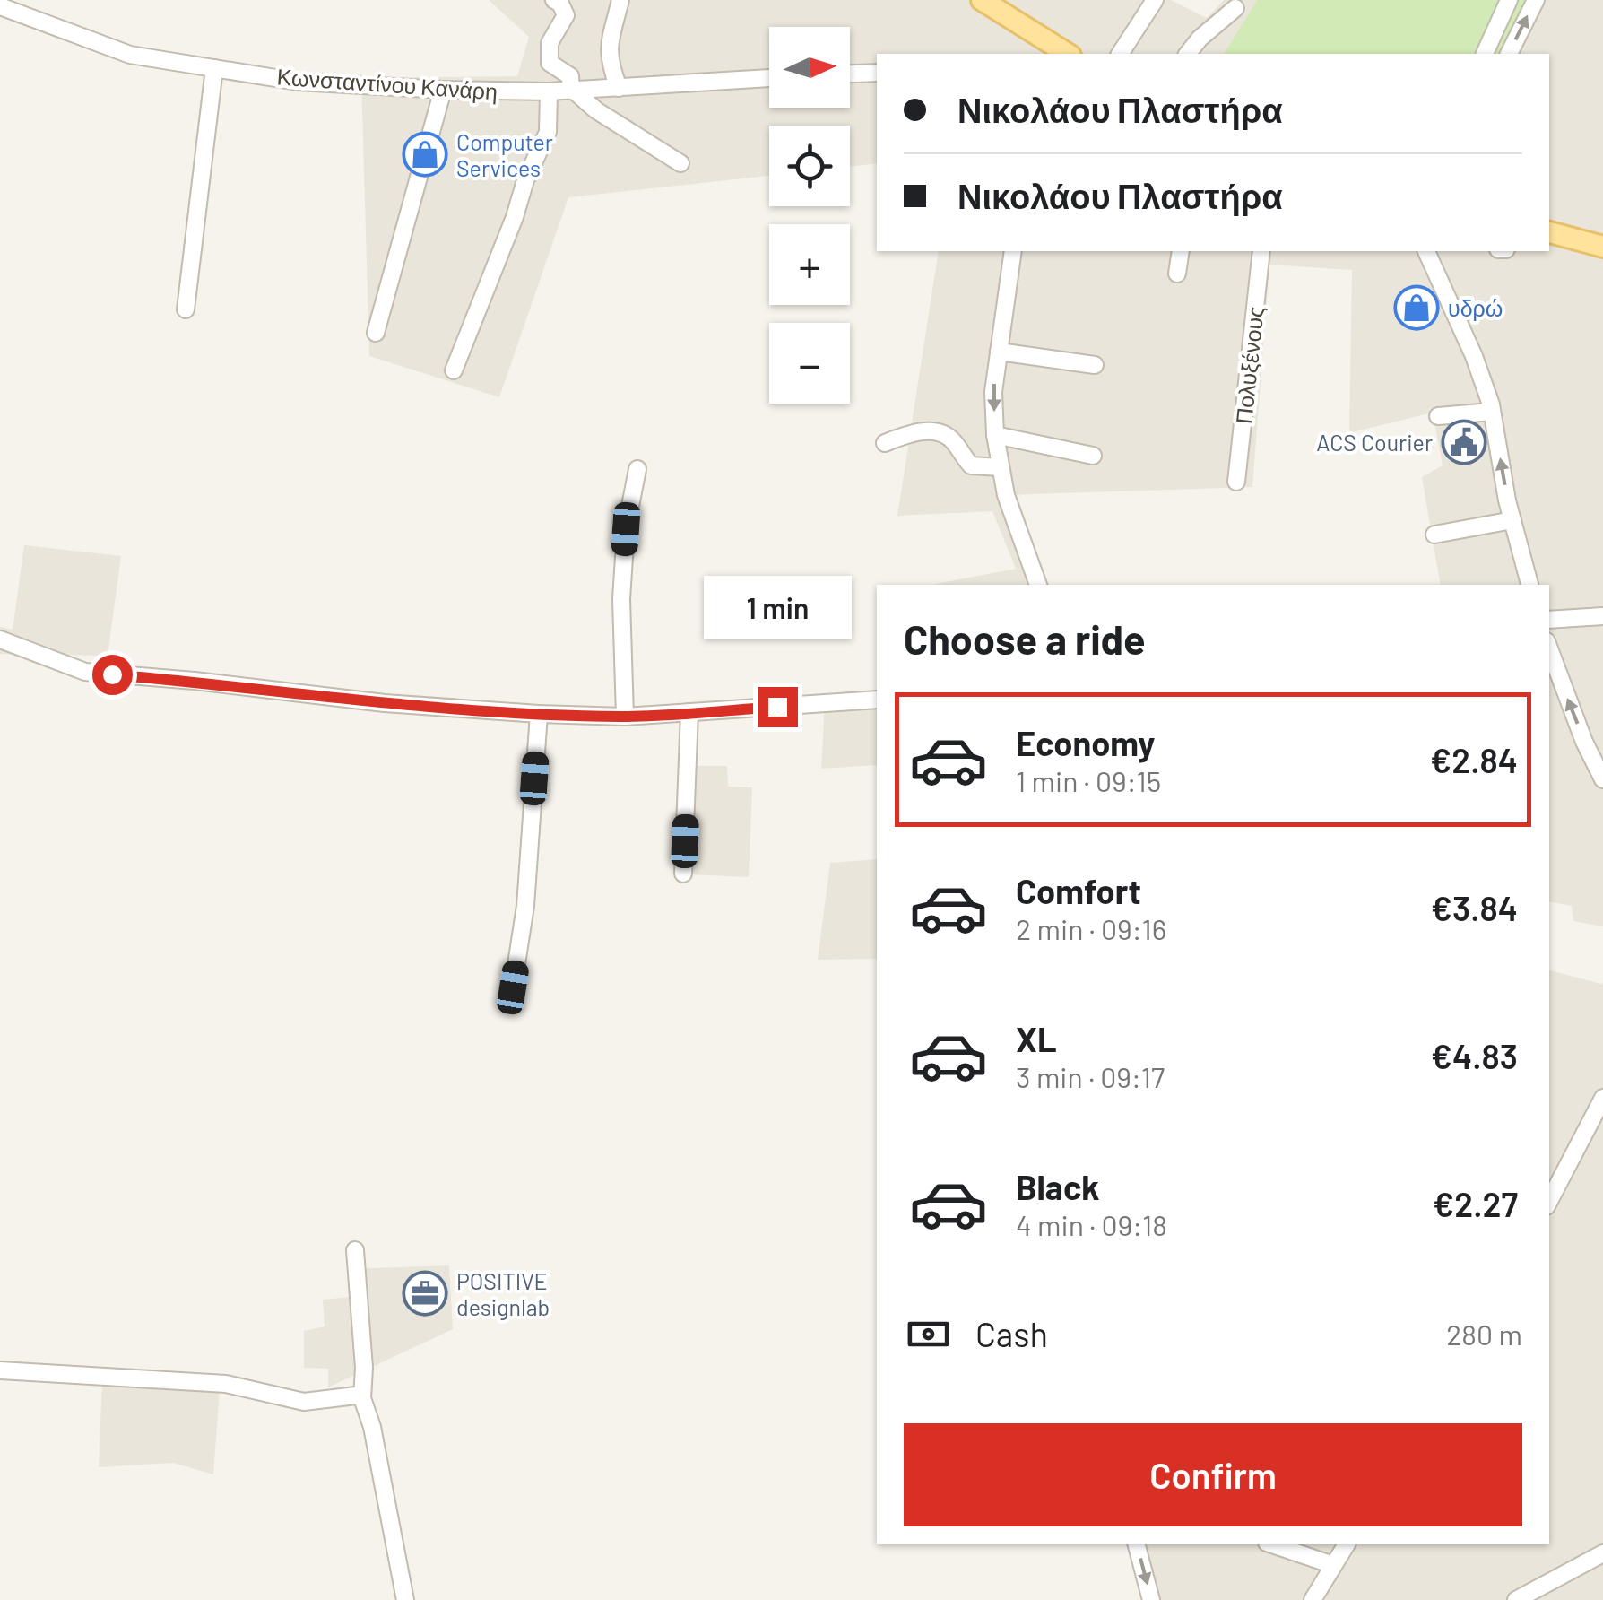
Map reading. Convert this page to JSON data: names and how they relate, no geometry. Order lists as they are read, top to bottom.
{
  "streets": {
    "street": ["Κωνσταντίνου Κανάρη", "Πολυξένους"]
  },
  "places": {
    "shop": ["Computer Services", "υδρώ"],
    "public building": ["ACS Courier"],
    "office": ["POSITIVE designlab"]
  },
  "north": "right",
  "page": {
    "map_buttons": ["+", "−"],
    "banner": ["Νικολάου Πλαστήρα", "Νικολάου Πλαστήρα"],
    "bubble": "1 min",
    "heading": "Choose a ride",
    "list": [
      {
        "name": "Economy",
        "note": "1 min · 09:15",
        "value": "€2.84"
      },
      {
        "name": "Comfort",
        "note": "2 min · 09:16",
        "value": "€3.84"
      },
      {
        "name": "XL",
        "note": "3 min · 09:17",
        "value": "€4.83"
      },
      {
        "name": "Black",
        "note": "4 min · 09:18",
        "value": "€2.27"
      }
    ],
    "pay": ["Cash", "280 m"],
    "buttons": "Confirm"
  }
}
